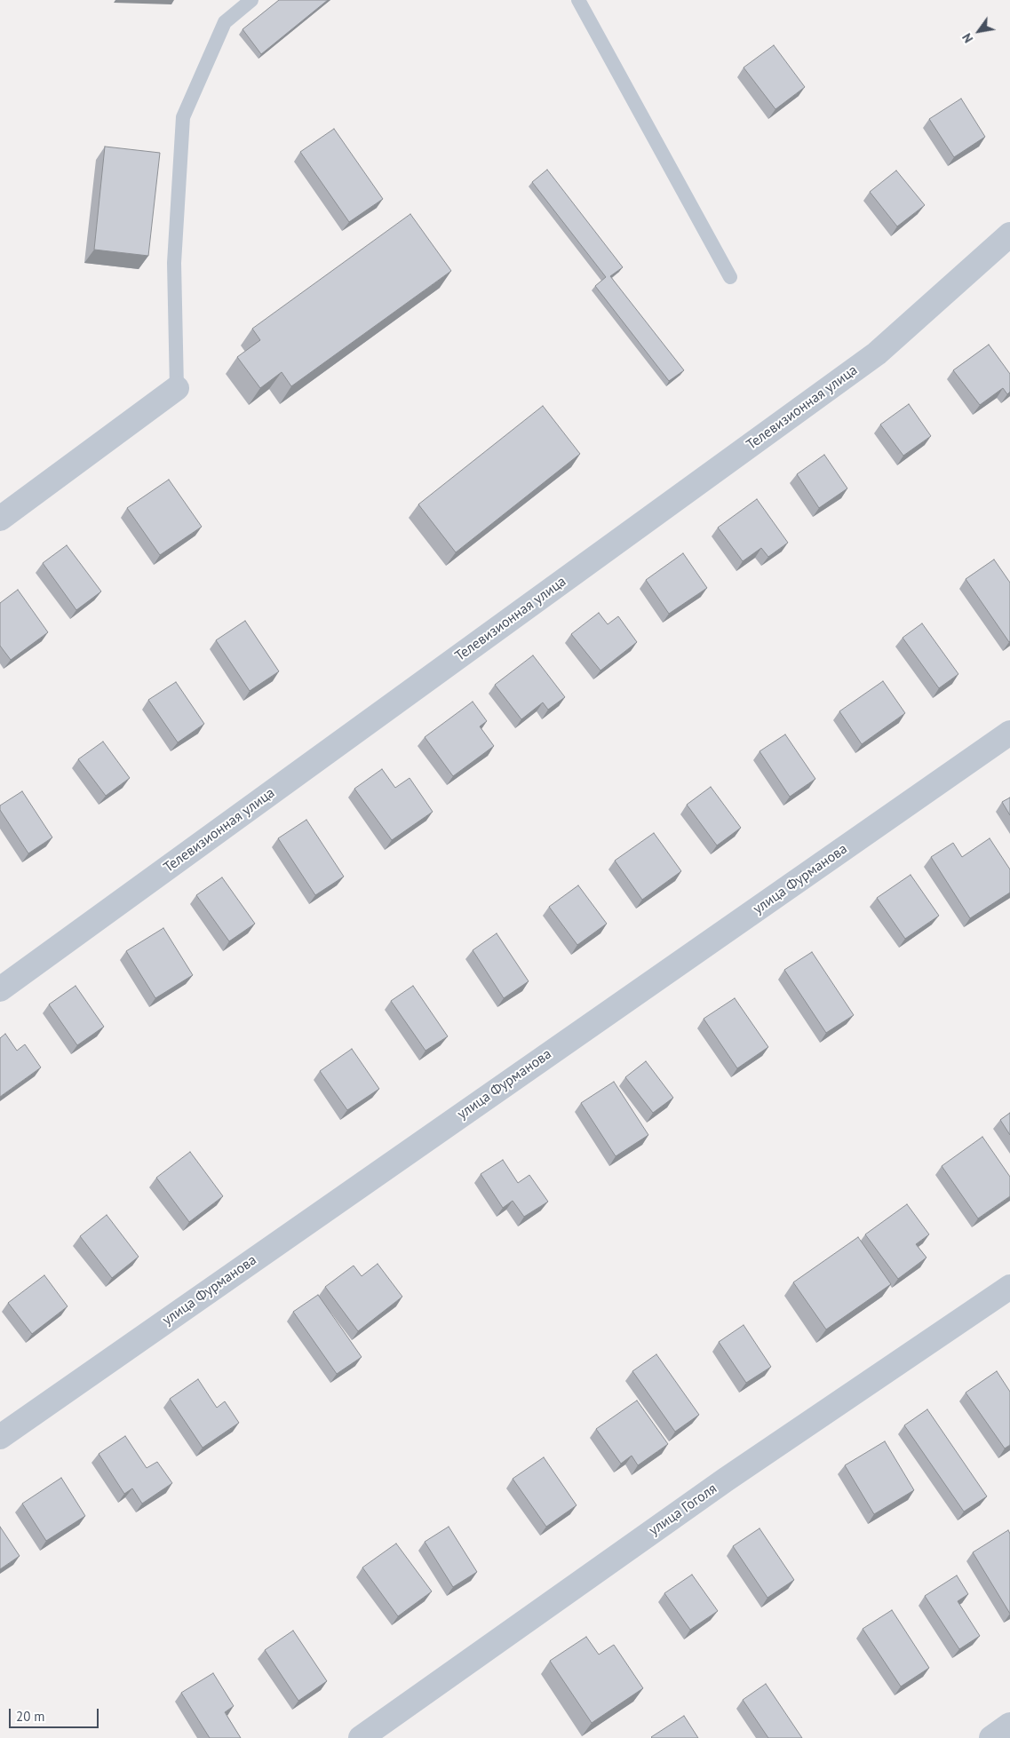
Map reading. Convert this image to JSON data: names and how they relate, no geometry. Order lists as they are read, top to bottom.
{
  "streets": {
    "street": ["Телевизионная улица", "улица Фурманова", "улица Гоголя"]
  },
  "scale_bar": "20 m",
  "north": "bottom left"
}
